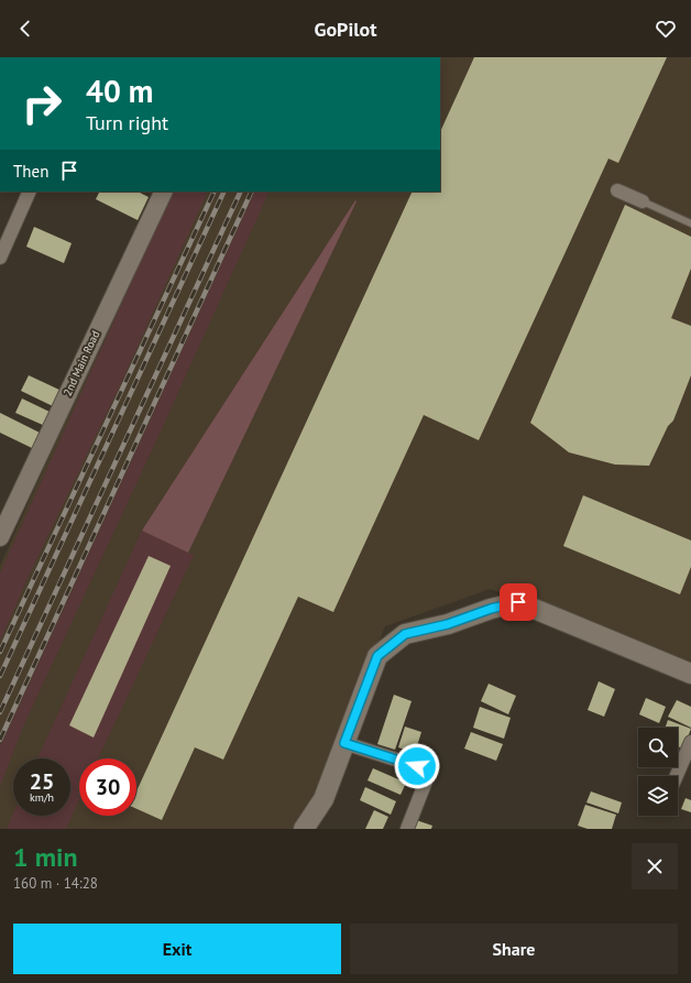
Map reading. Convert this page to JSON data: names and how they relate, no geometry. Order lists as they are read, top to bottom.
{
  "streets": {
    "street": ["2nd Main Road"]
  },
  "page": {
    "header": "GoPilot",
    "turn": ["40 m", "Turn right"],
    "then": "Then",
    "speed": "25 km/h",
    "limit": "30",
    "heading": ["1 min", "160 m · 14:28"],
    "buttons": ["Exit", "Share"]
  }
}
